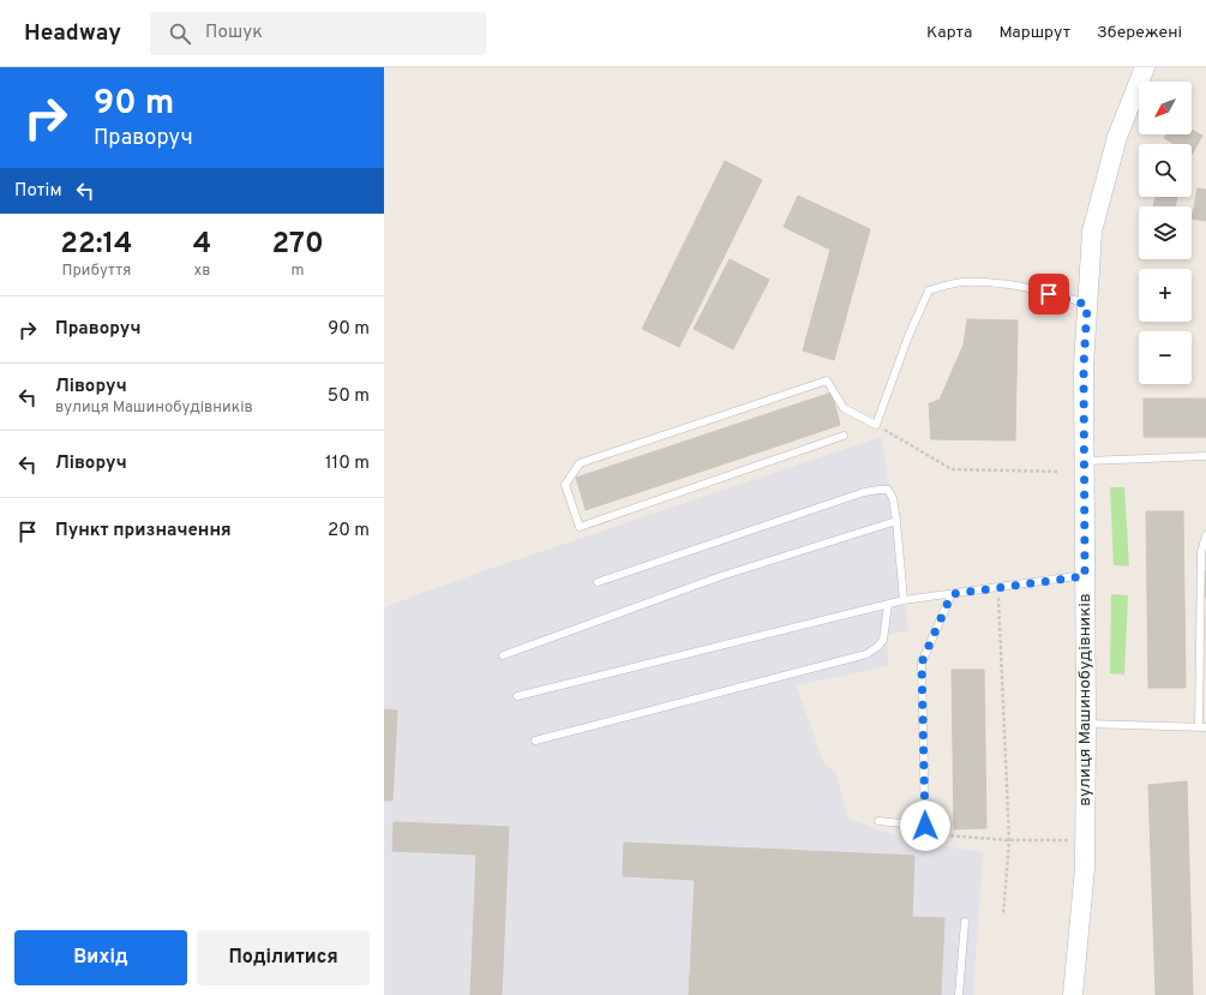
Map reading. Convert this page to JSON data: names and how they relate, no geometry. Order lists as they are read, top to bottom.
{
  "streets": {
    "street": ["вулиця Машинобудівників"]
  },
  "north": "bottom left",
  "page": {
    "header": "Headway",
    "search": "Пошук",
    "nav": ["Карта", "Маршрут", "Збережені"],
    "turn": ["90 m", "Праворуч"],
    "map_buttons": ["+", "−"],
    "then": "Потім",
    "eta": [
      "22:14",
      "Прибуття",
      "4",
      "хв",
      "270",
      "m"
    ],
    "list": [
      {
        "name": "Праворуч",
        "value": "90 m"
      },
      {
        "name": "Ліворуч",
        "note": "вулиця Машинобудівників",
        "value": "50 m"
      },
      {
        "name": "Ліворуч",
        "value": "110 m"
      },
      {
        "name": "Пункт призначення",
        "value": "20 m"
      }
    ],
    "buttons": ["Вихід", "Поділитися"]
  }
}
